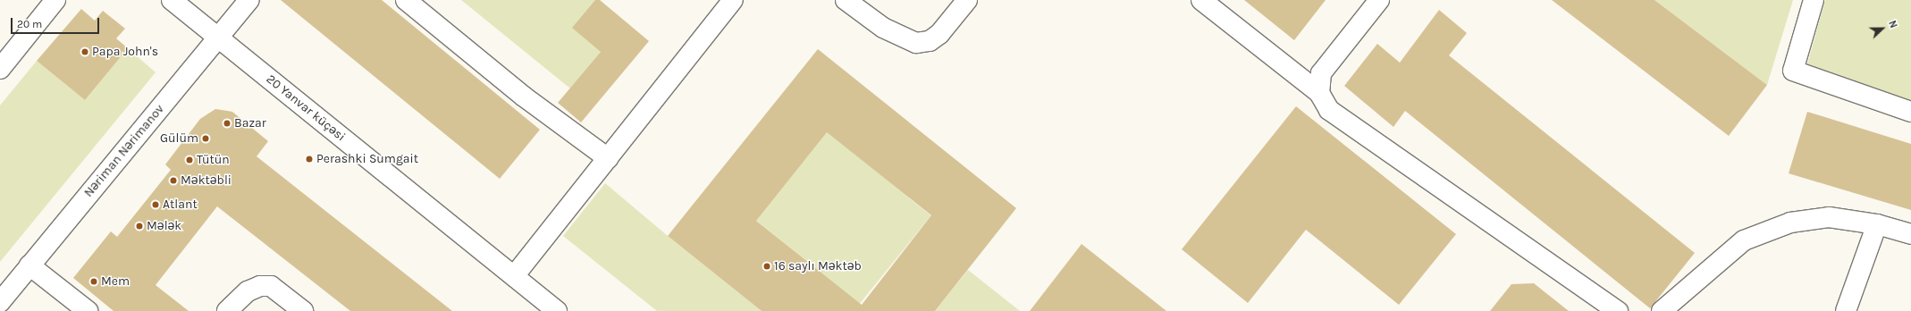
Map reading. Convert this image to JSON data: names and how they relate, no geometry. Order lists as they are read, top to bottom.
{
  "streets": {
    "street": ["20 Yanvar küçəsi", "Nəriman Nərimanov"]
  },
  "crossings": [
    ["20 Yanvar küçəsi", "Nəriman Nərimanov"]
  ],
  "places": [
    "Papa John's",
    "Bazar",
    "Gülüm",
    "Perashki Sumgait",
    "Tütün",
    "Məktəbli",
    "Atlant",
    "Mələk",
    "16 saylı Məktəb",
    "Mem"
  ],
  "scale_bar": "20 m",
  "north": "right"
}
